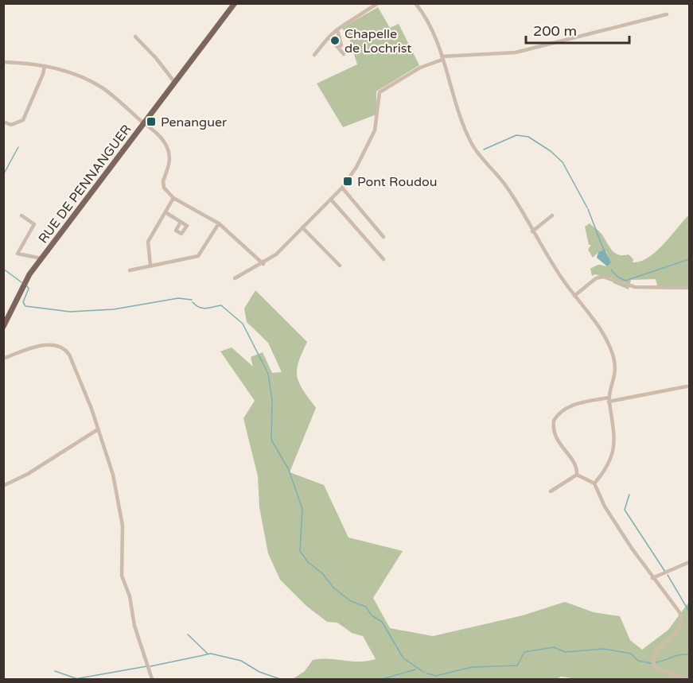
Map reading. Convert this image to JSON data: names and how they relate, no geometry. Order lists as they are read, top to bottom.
{
  "streets": {
    "main road": ["RUE DE PENNANGUER"]
  },
  "places": {
    "other": ["Chapelle de Lochrist"],
    "transit": ["Penanguer", "Pont Roudou"]
  },
  "scale_bar": "200 m"
}
